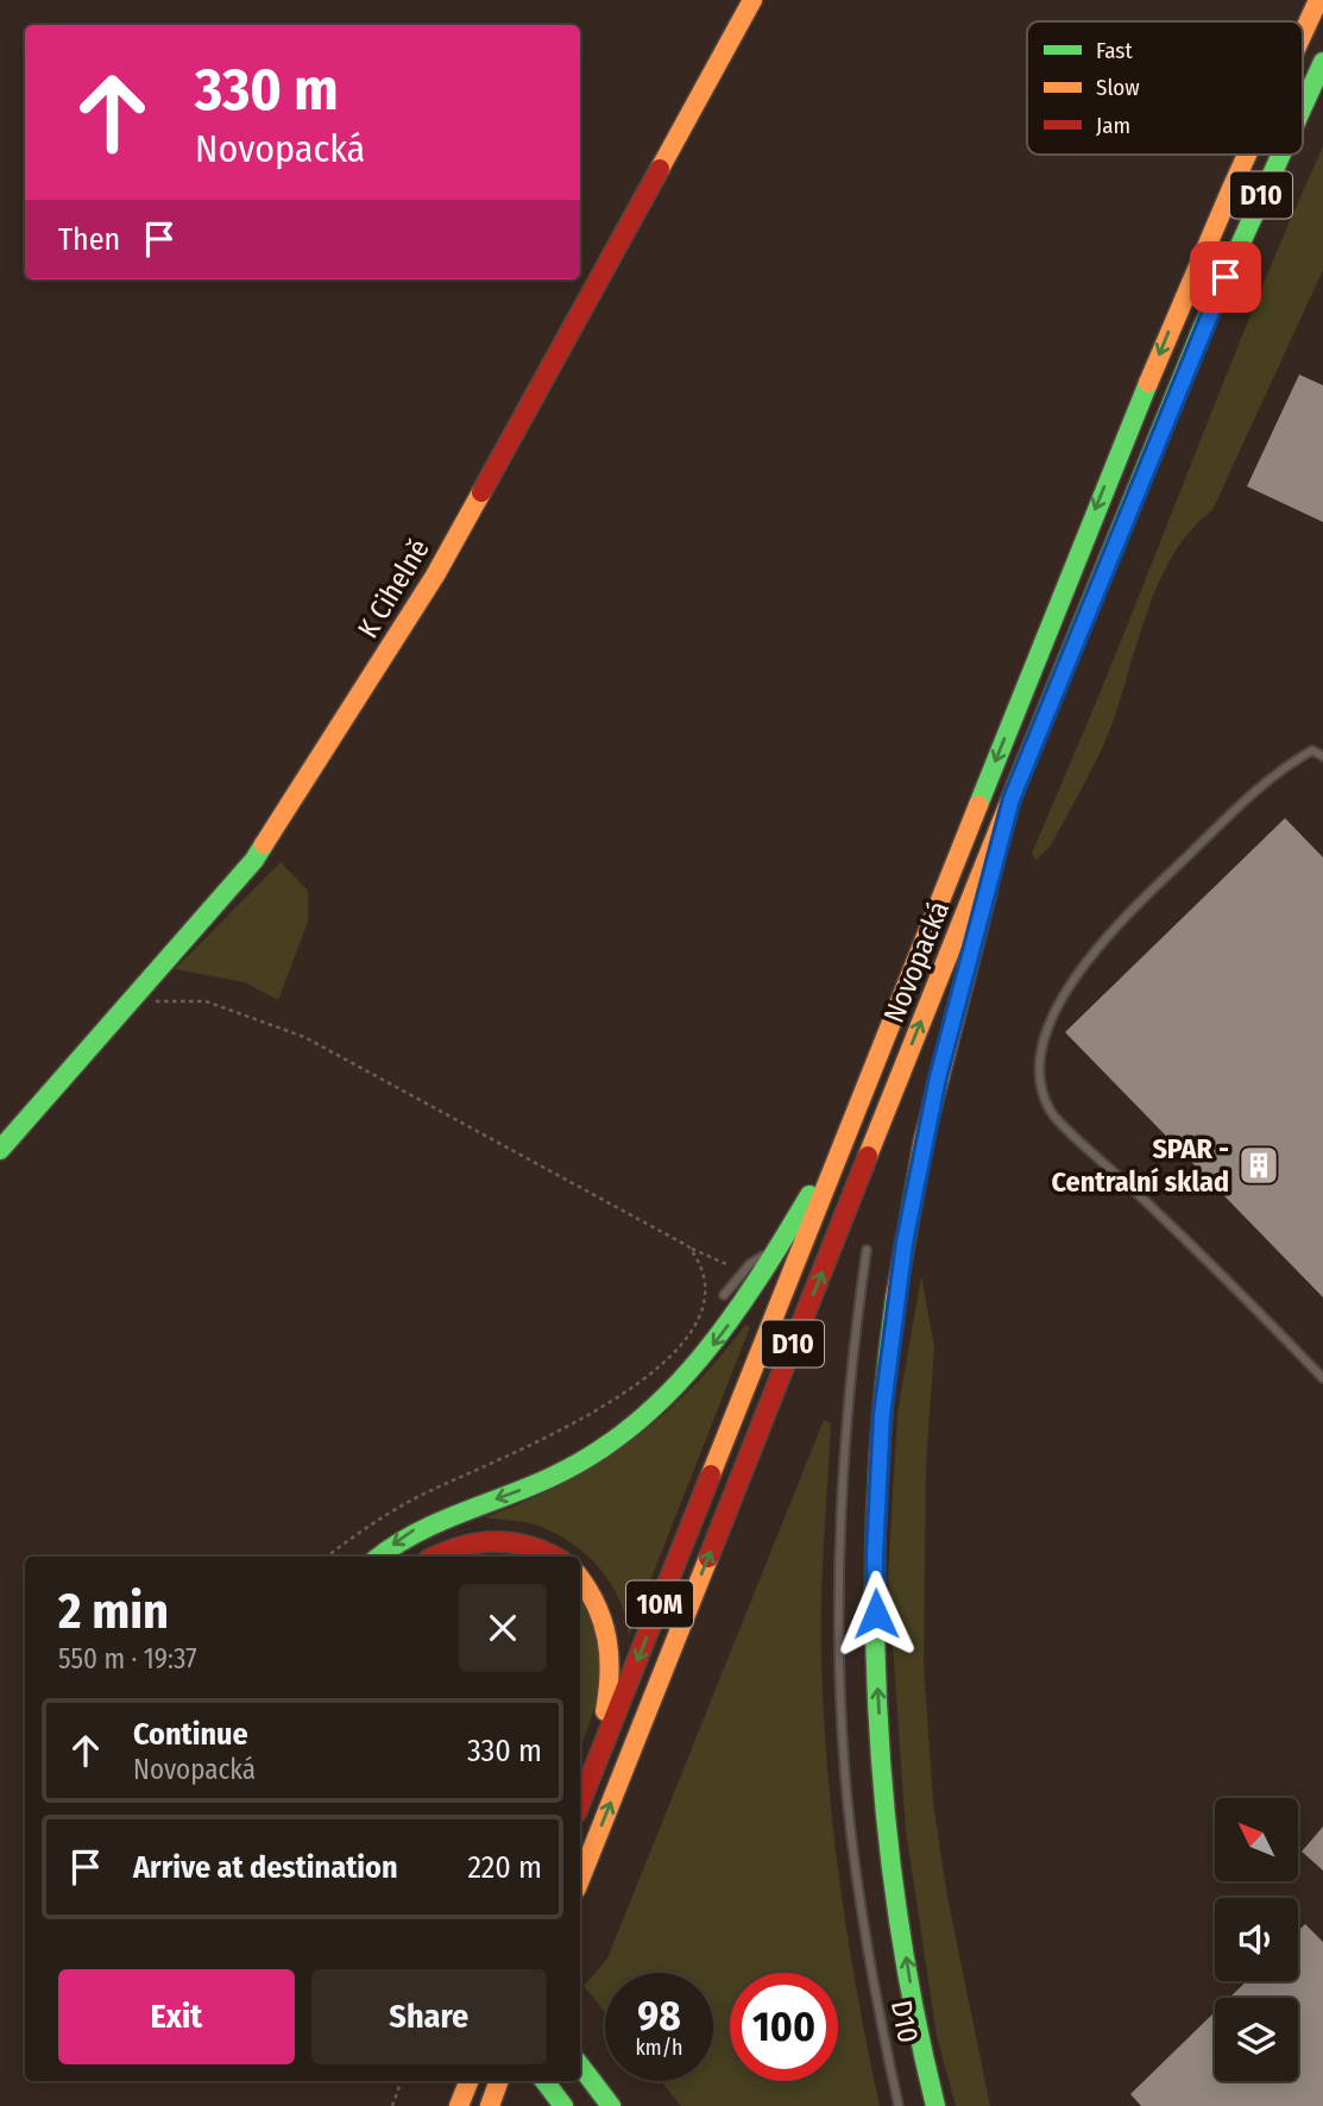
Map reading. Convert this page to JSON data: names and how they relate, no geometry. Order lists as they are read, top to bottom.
{
  "streets": {
    "main road": [
      "D10",
      "K Cihelně",
      "Novopacká",
      "10M"
    ]
  },
  "places": {
    "building": ["SPAR - Centralní sklad"]
  },
  "legend": ["Fast", "Slow", "Jam"],
  "north": "top left",
  "page": {
    "turn": ["330 m", "Novopacká"],
    "then": "Then",
    "heading": ["2 min", "550 m · 19:37"],
    "list": [
      {
        "name": "Continue",
        "note": "Novopacká",
        "value": "330 m"
      },
      {
        "name": "Arrive at destination",
        "value": "220 m"
      }
    ],
    "buttons": ["Exit", "Share"],
    "speed": "98 km/h",
    "limit": "100"
  }
}
